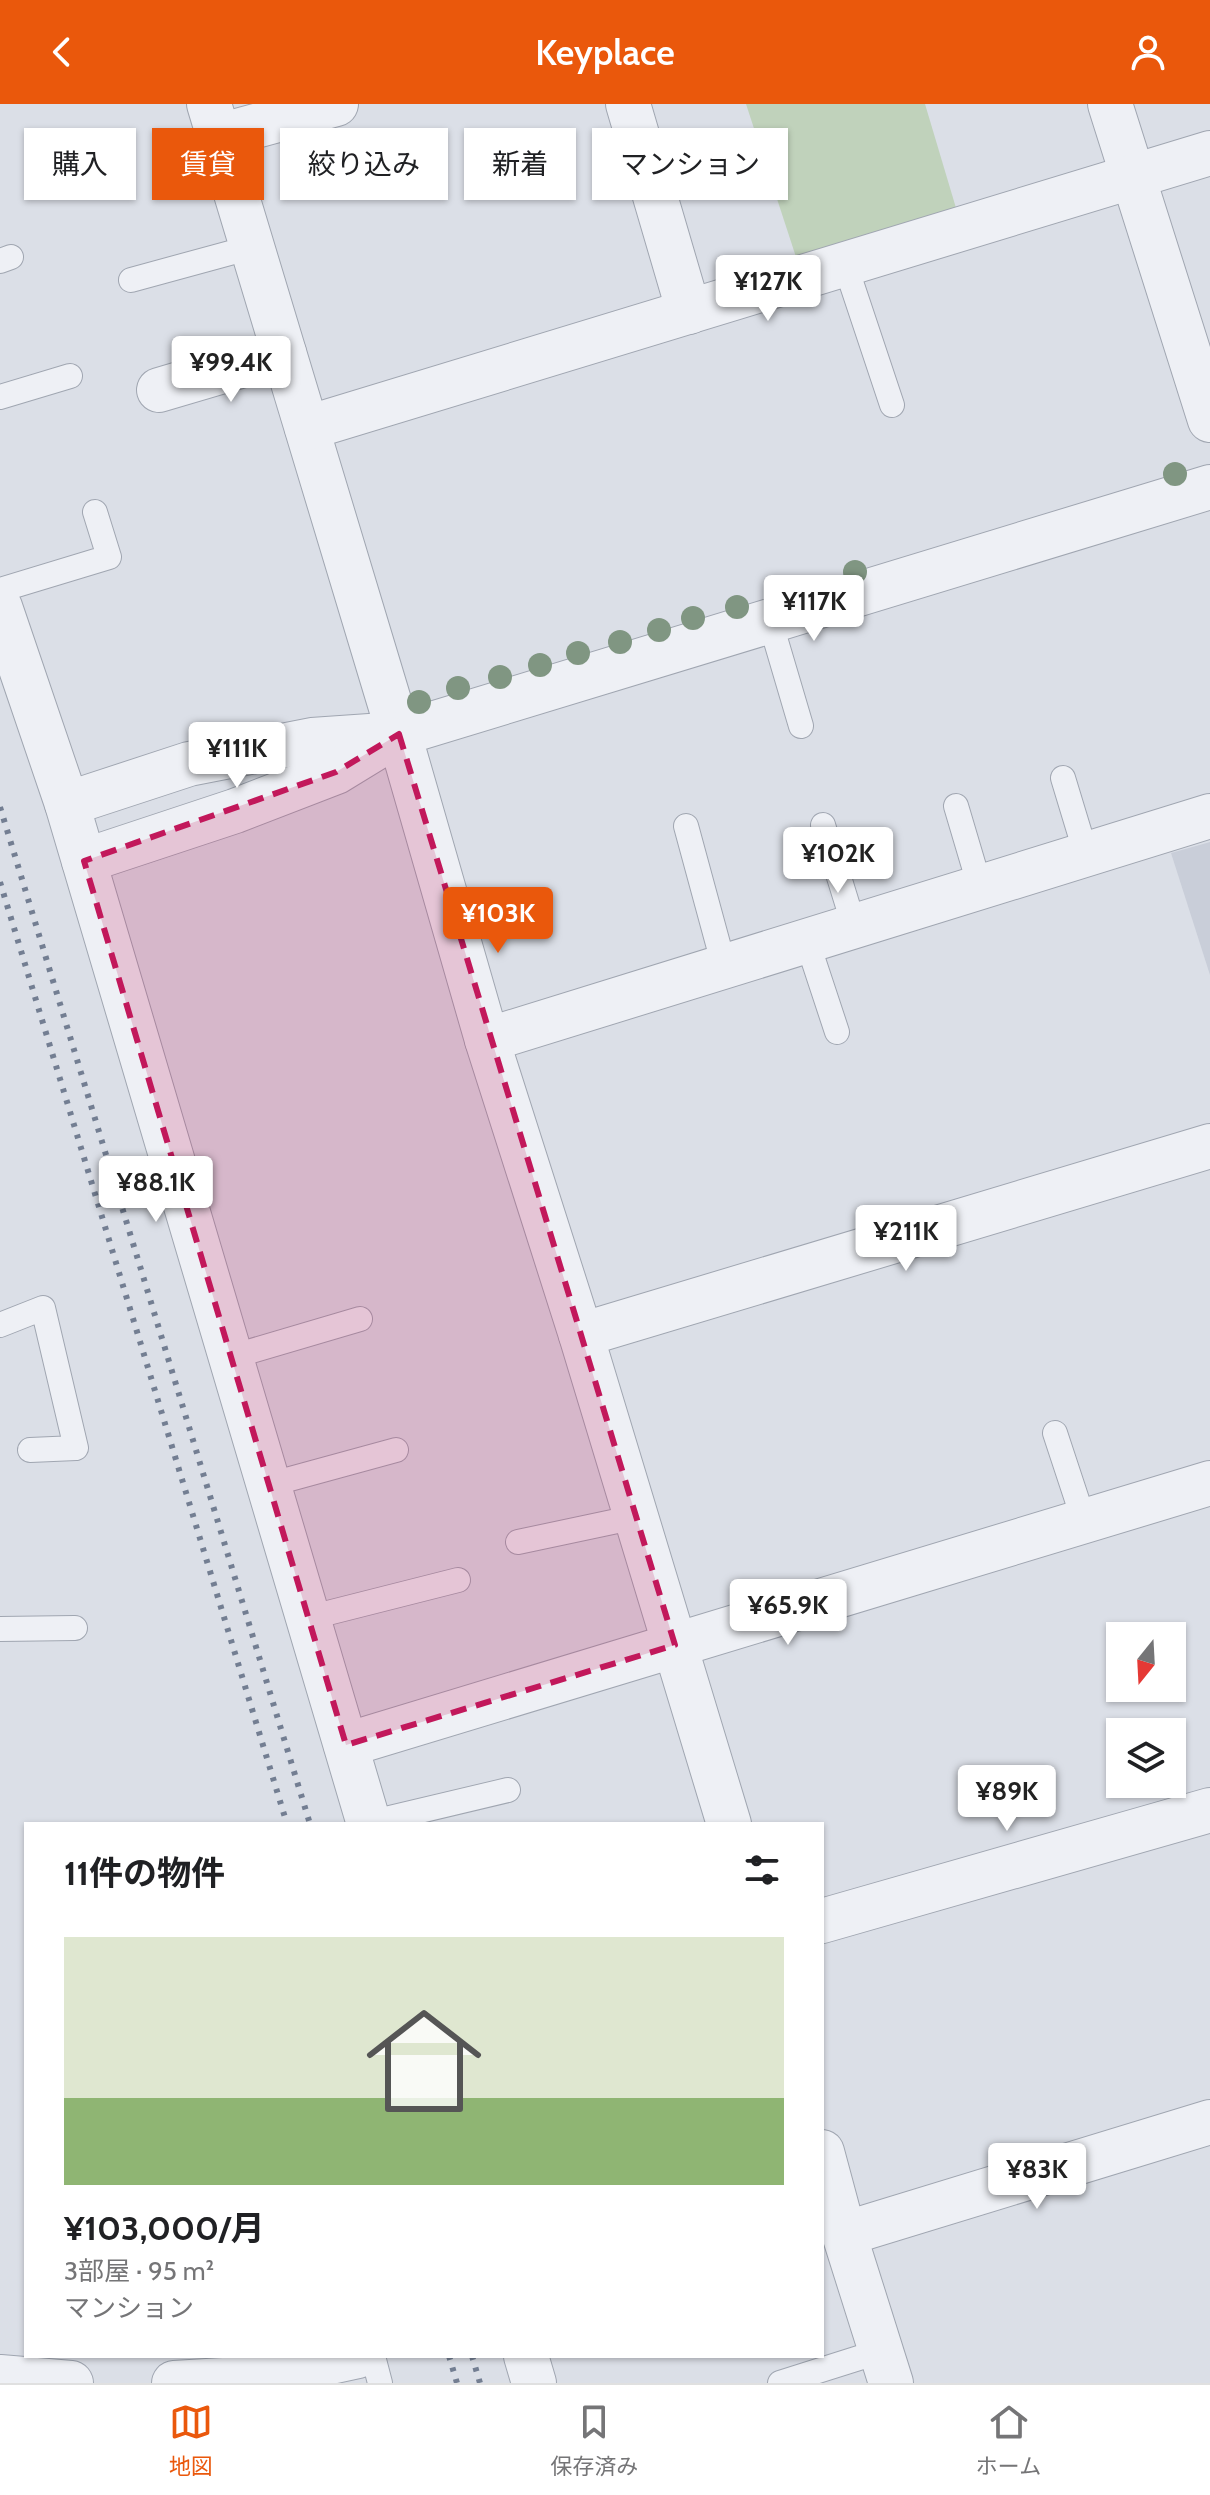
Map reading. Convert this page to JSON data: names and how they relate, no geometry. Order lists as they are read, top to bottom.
{
  "north": "bottom",
  "page": {
    "header": "Keyplace",
    "chip": [
      "購入",
      "賃貸",
      "絞り込み",
      "新着",
      "マンション"
    ],
    "price": [
      "¥127K",
      "¥99.4K",
      "¥117K",
      "¥111K",
      "¥102K",
      "¥103K",
      "¥88.1K",
      "¥211K",
      "¥65.9K",
      "¥89K",
      "¥83K"
    ],
    "heading": "11件の物件",
    "list": [
      {
        "name": "¥103,000/月",
        "note": "3部屋 · 95 m² · マンション"
      }
    ],
    "tabs": ["地図", "保存済み", "ホーム"]
  }
}
